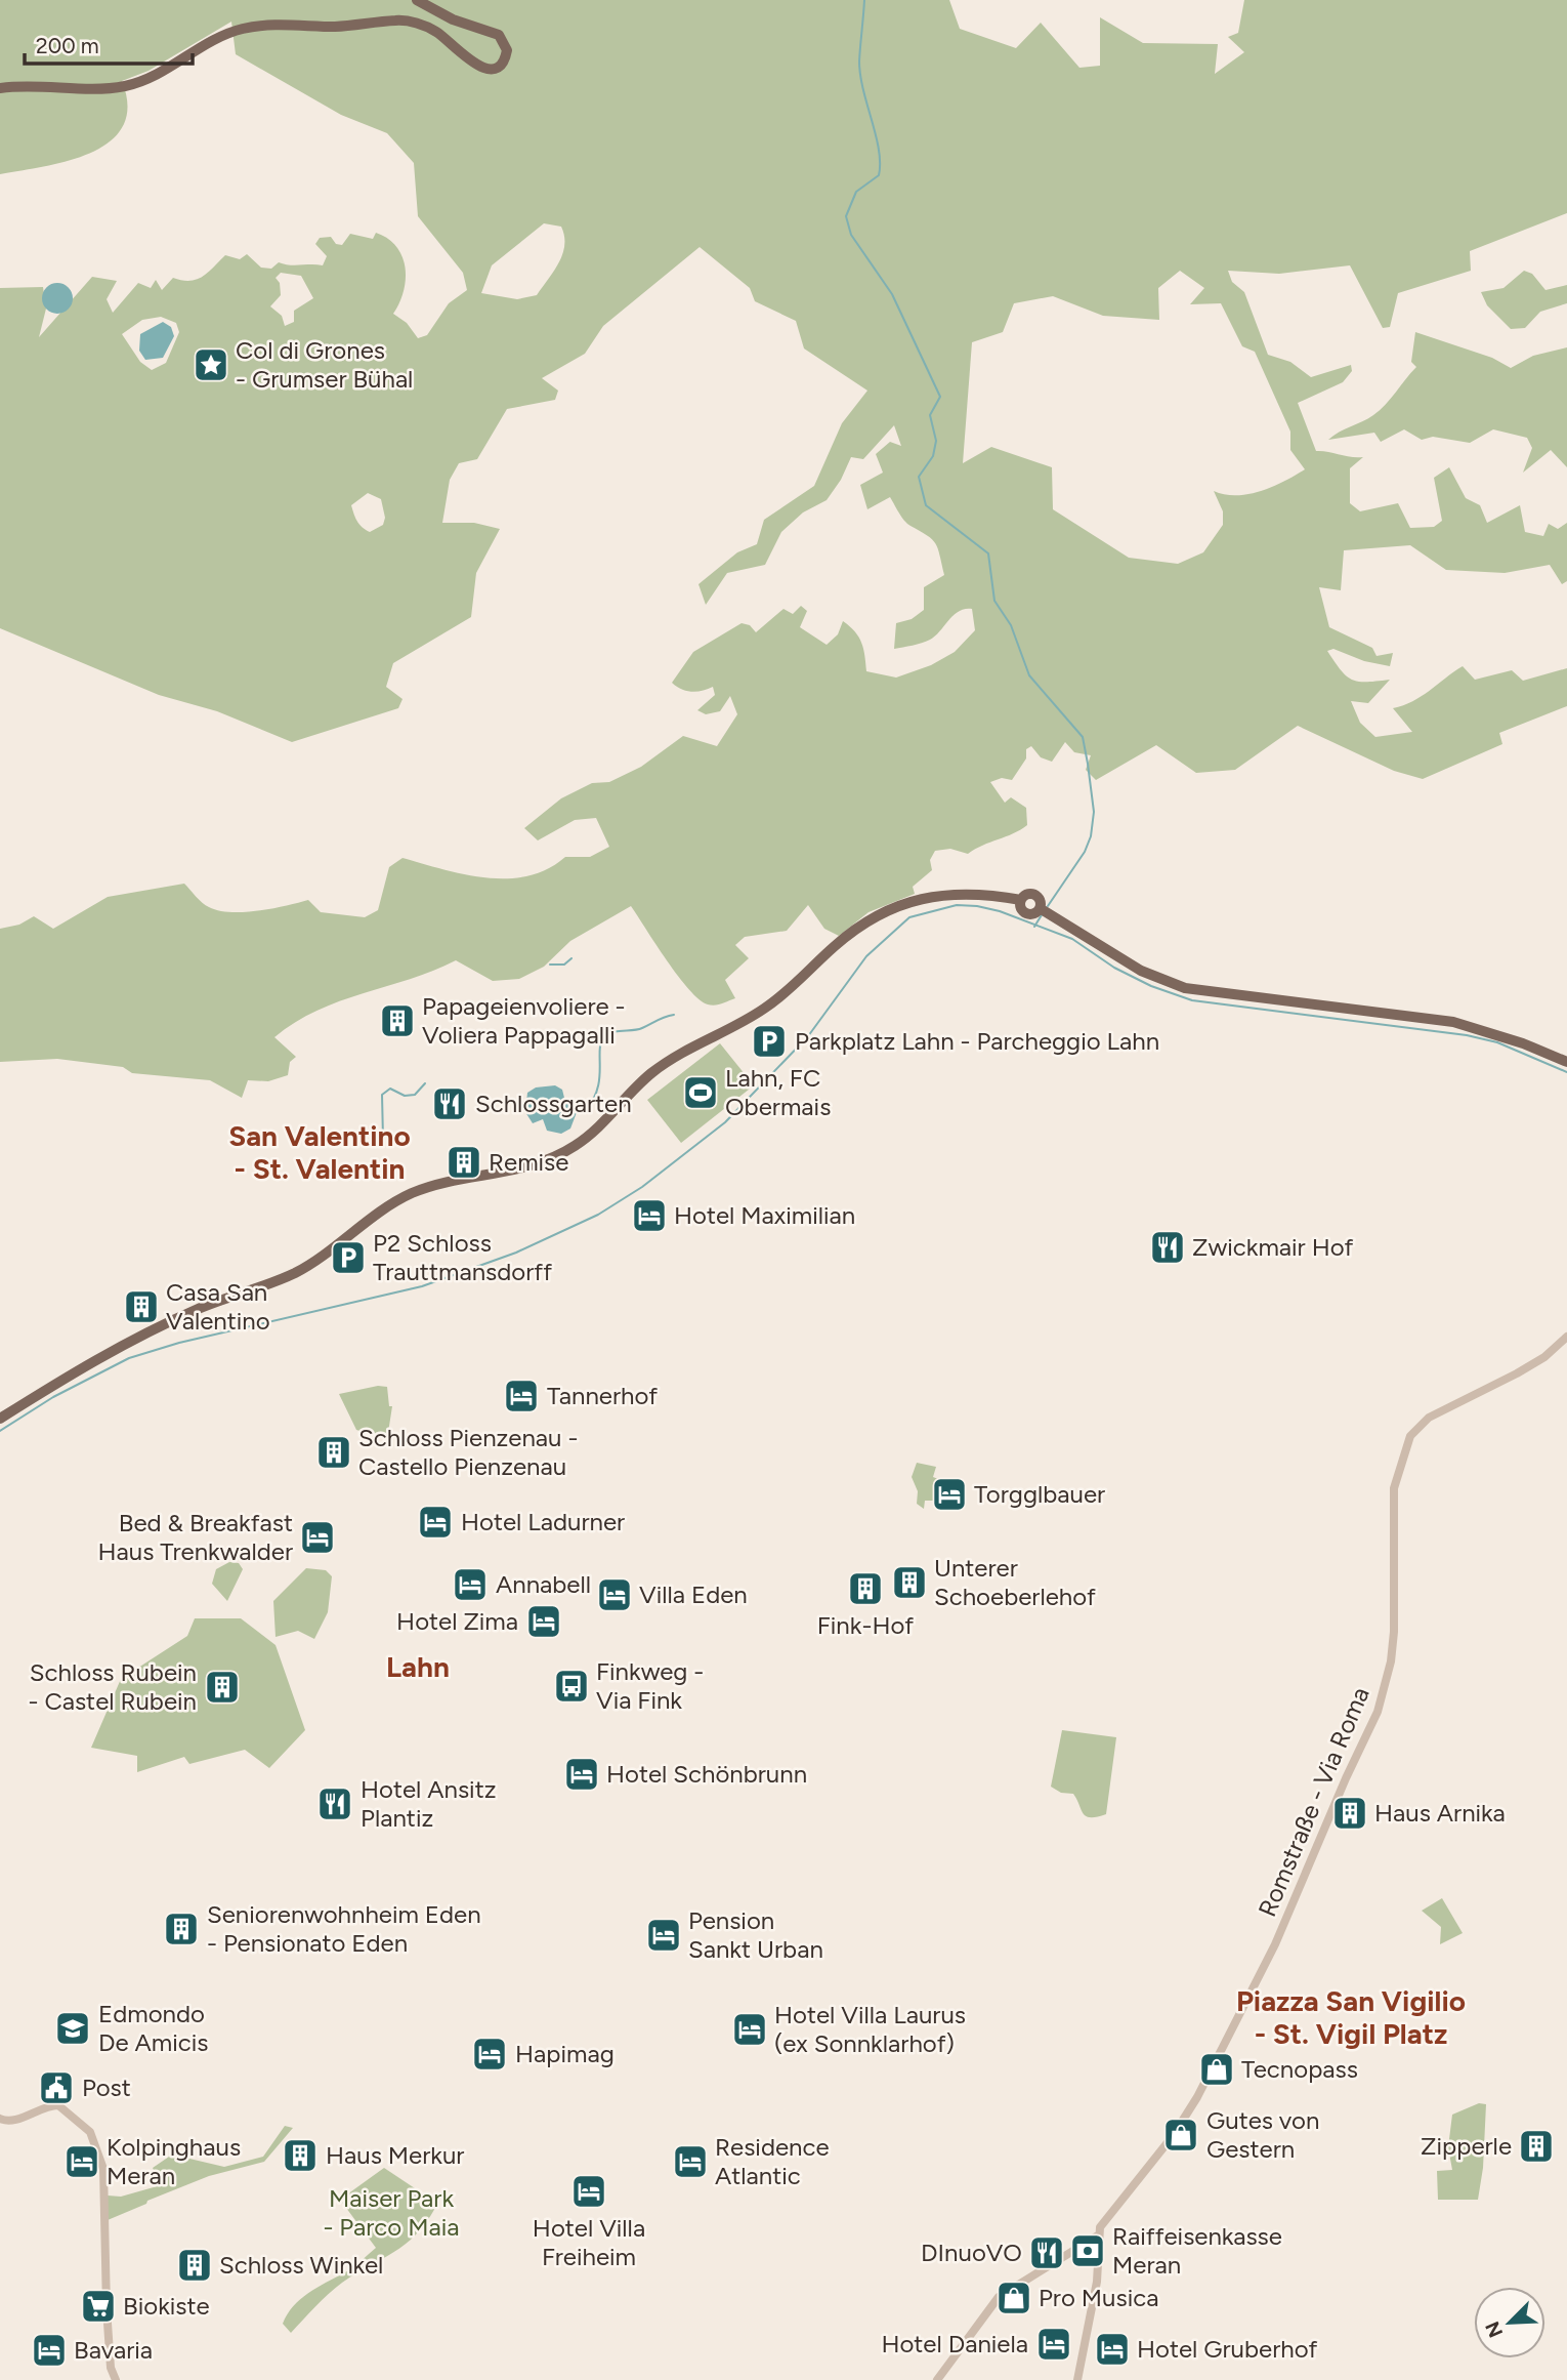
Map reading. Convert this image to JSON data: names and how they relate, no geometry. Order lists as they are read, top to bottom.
{
  "streets": {
    "street": ["Romstraße - Via Roma"]
  },
  "districts": ["San Valentino - St. Valentin", "Lahn", "Piazza San Vigilio - St. Vigil Platz"],
  "parks": ["Maiser Park - Parco Maia"],
  "places": {
    "place": ["Col di Grones - Grumser Bühal"],
    "building": [
      "Papageienvoliere - Voliera Pappagalli",
      "Remise",
      "Casa San Valentino",
      "Schloss Pienzenau - Castello Pienzenau",
      "Unterer Schoeberlehof",
      "Fink-Hof",
      "Schloss Rubein - Castel Rubein",
      "Haus Arnika",
      "Seniorenwohnheim Eden - Pensionato Eden",
      "Zipperle",
      "Haus Merkur",
      "Schloss Winkel"
    ],
    "parking": ["Parkplatz Lahn - Parcheggio Lahn", "P2 Schloss Trauttmansdorff"],
    "sports": ["Lahn, FC Obermais"],
    "restaurant": [
      "Schlossgarten",
      "Zwickmair Hof",
      "Hotel Ansitz Plantiz",
      "DInuoVO"
    ],
    "hotel": [
      "Hotel Maximilian",
      "Tannerhof",
      "Torgglbauer",
      "Hotel Ladurner",
      "Bed & Breakfast Haus Trenkwalder",
      "Annabell",
      "Villa Eden",
      "Hotel Zima",
      "Hotel Schönbrunn",
      "Pension Sankt Urban",
      "Hotel Villa Laurus (ex Sonnklarhof)",
      "Hapimag",
      "Kolpinghaus Meran",
      "Residence Atlantic",
      "Hotel Villa Freiheim",
      "Hotel Daniela",
      "Hotel Gruberhof",
      "Bavaria"
    ],
    "bus stop": ["Finkweg - Via Fink"],
    "school or university": ["Edmondo De Amicis"],
    "shop": ["Tecnopass", "Gutes von Gestern", "Pro Musica"],
    "public building": ["Post"],
    "bank": ["Raiffeisenkasse Meran"],
    "supermarket": ["Biokiste"]
  },
  "scale_bar": "200 m",
  "north": "bottom left"
}
